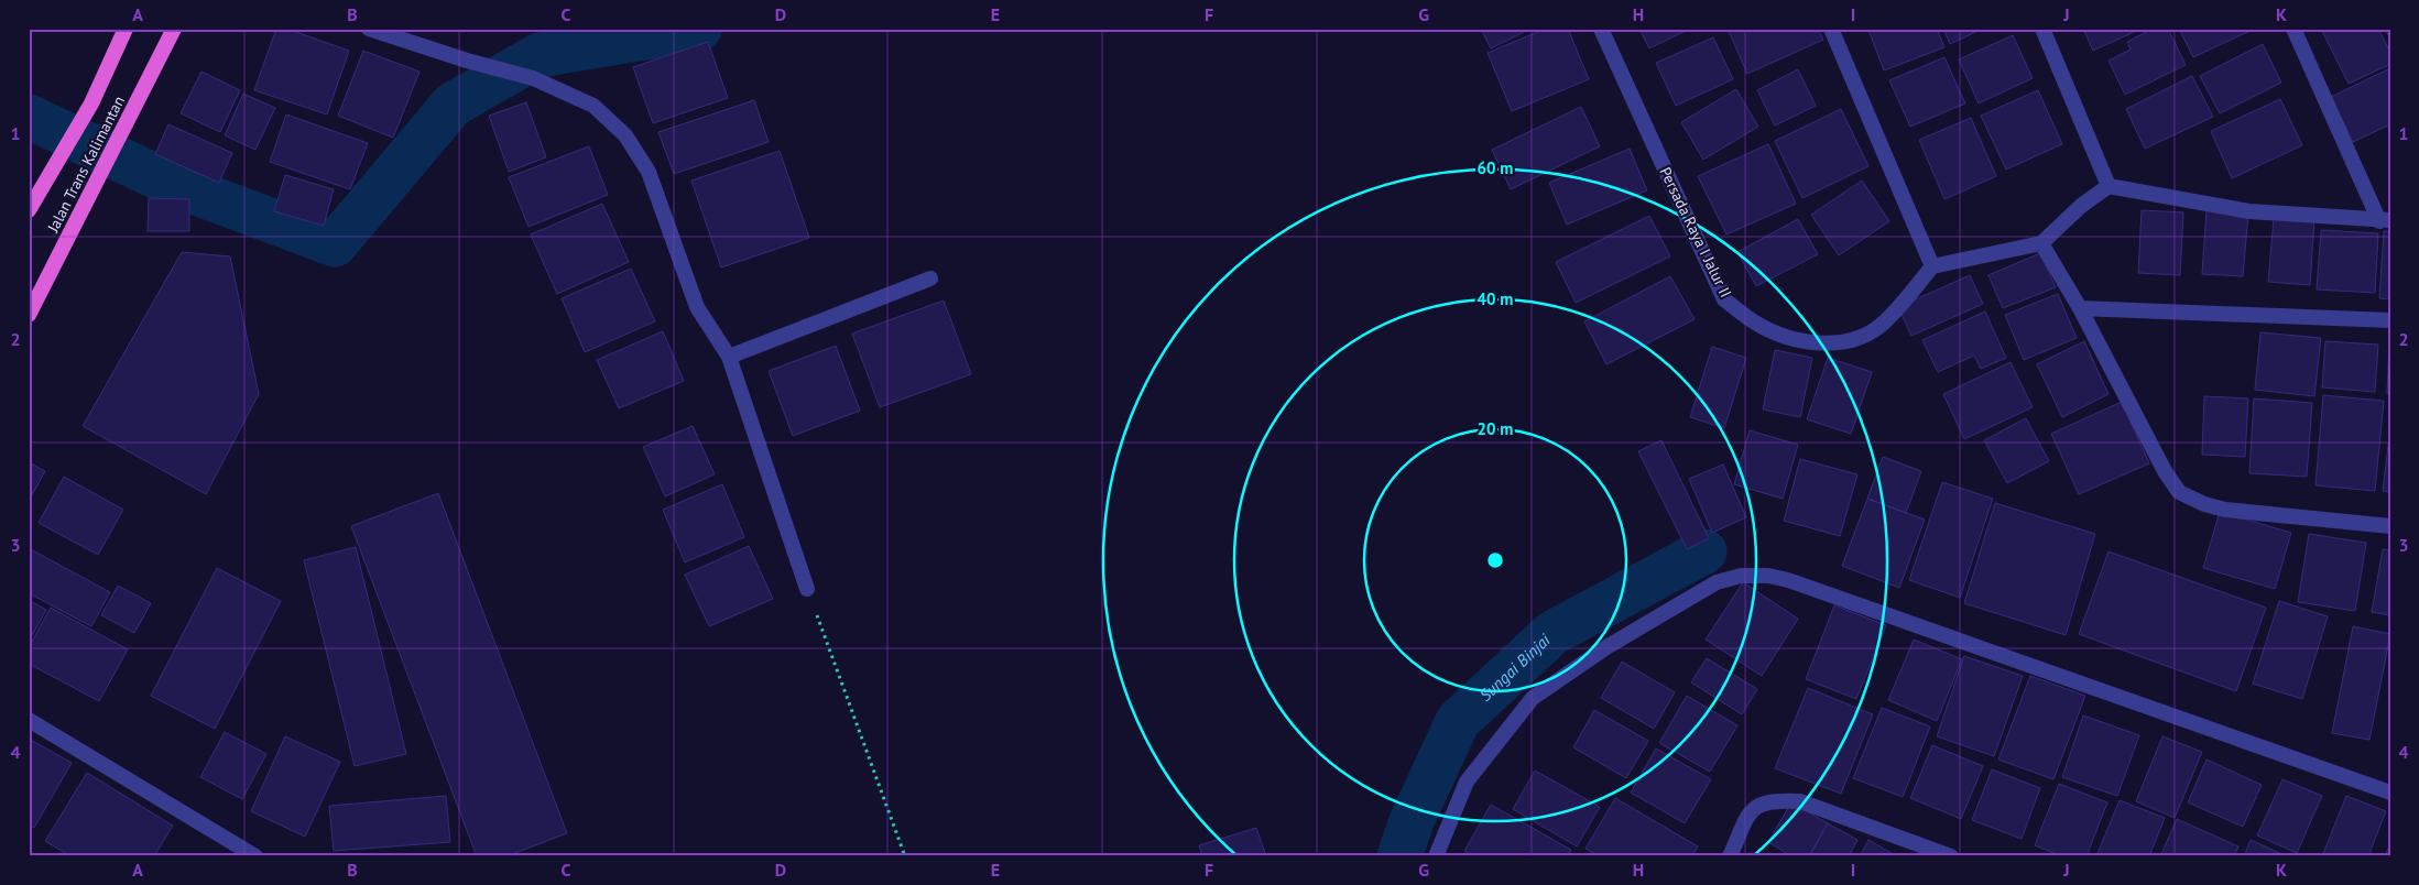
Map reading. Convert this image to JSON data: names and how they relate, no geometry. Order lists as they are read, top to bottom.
{
  "streets": {
    "highway": ["Jalan Trans Kalimantan"],
    "street": ["Persada Raya I Jalur II"]
  },
  "water": ["Sungai Binjai"],
  "grid": {
    "columns": [
      "A",
      "B",
      "C",
      "D",
      "E",
      "F",
      "G",
      "H",
      "I",
      "J",
      "K"
    ],
    "rows": [
      "1",
      "2",
      "3",
      "4"
    ]
  },
  "rings": ["60 m", "40 m", "20 m"]
}
